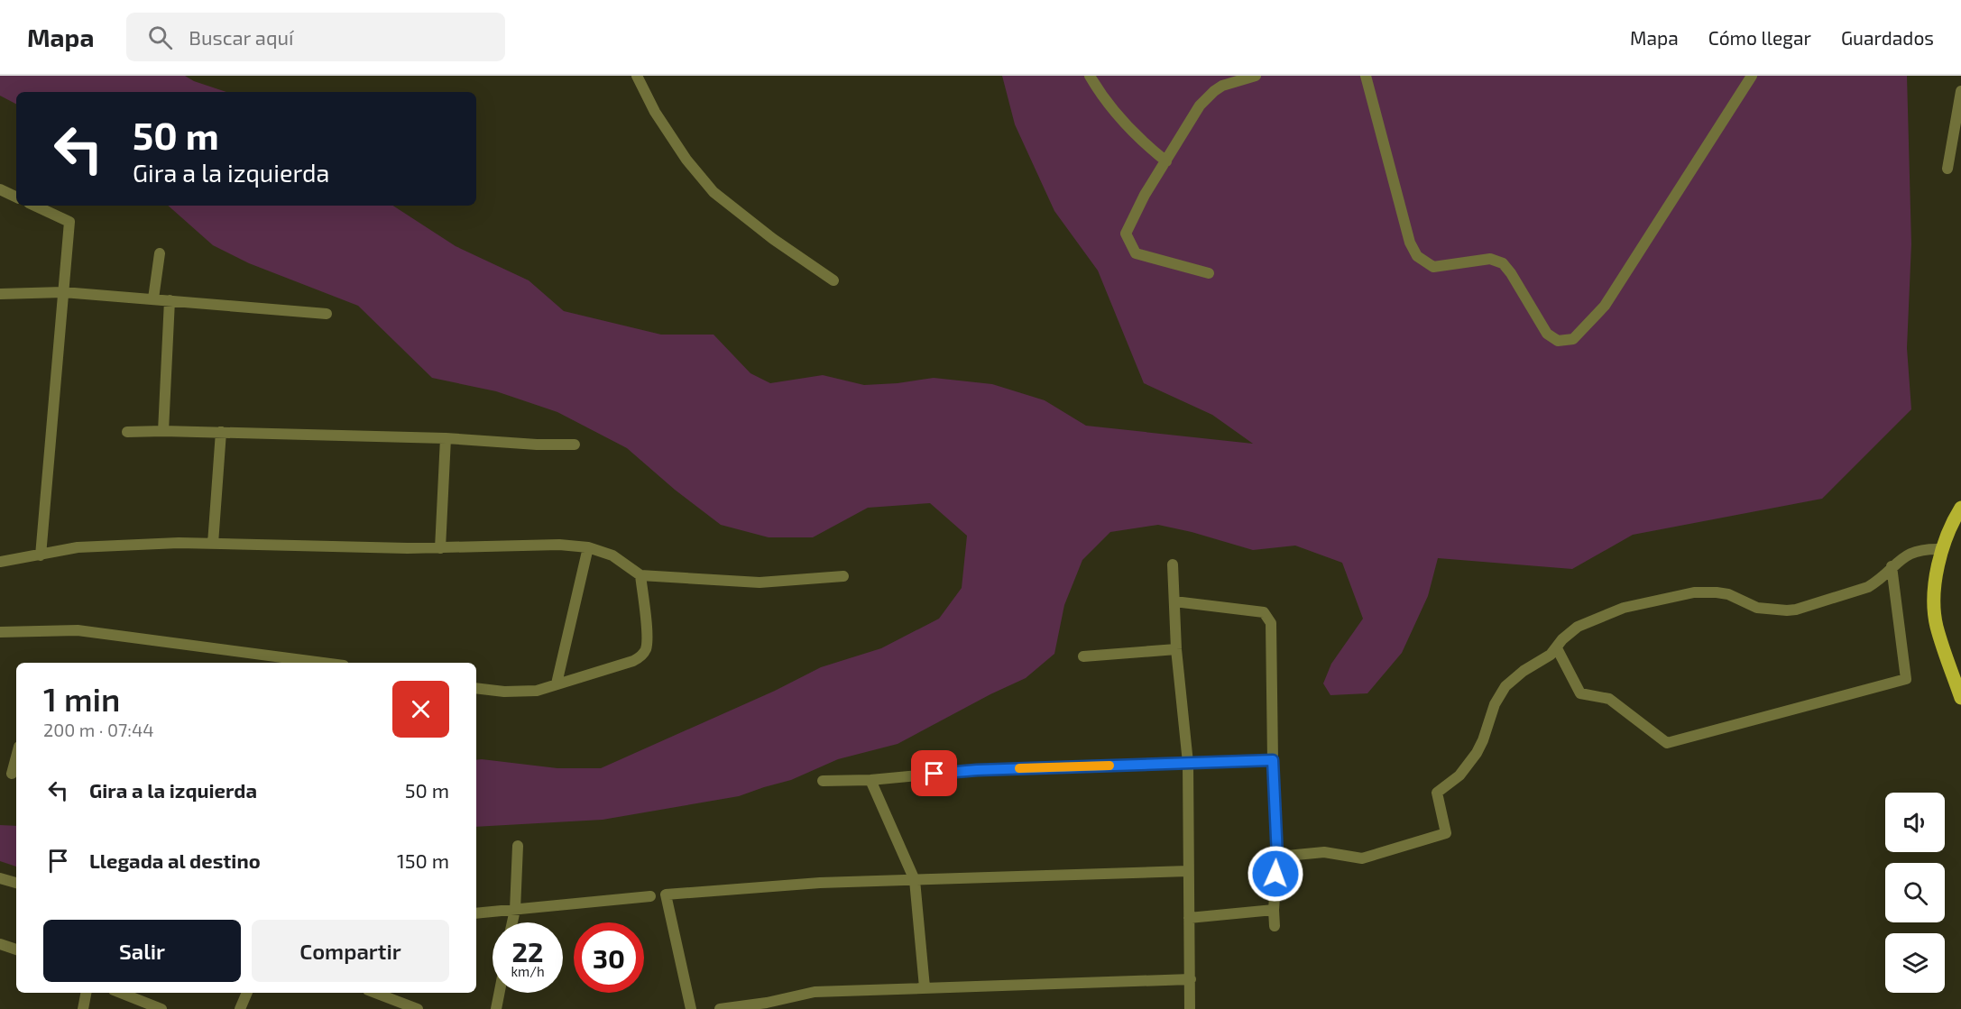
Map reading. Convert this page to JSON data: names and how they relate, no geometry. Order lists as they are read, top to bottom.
{
  "page": {
    "header": "Mapa",
    "search": "Buscar aquí",
    "nav": ["Mapa", "Cómo llegar", "Guardados"],
    "turn": ["50 m", "Gira a la izquierda"],
    "heading": ["1 min", "200 m · 07:44"],
    "list": [
      {
        "name": "Gira a la izquierda",
        "value": "50 m"
      },
      {
        "name": "Llegada al destino",
        "value": "150 m"
      }
    ],
    "buttons": ["Salir", "Compartir"],
    "speed": "22 km/h",
    "limit": "30"
  }
}
